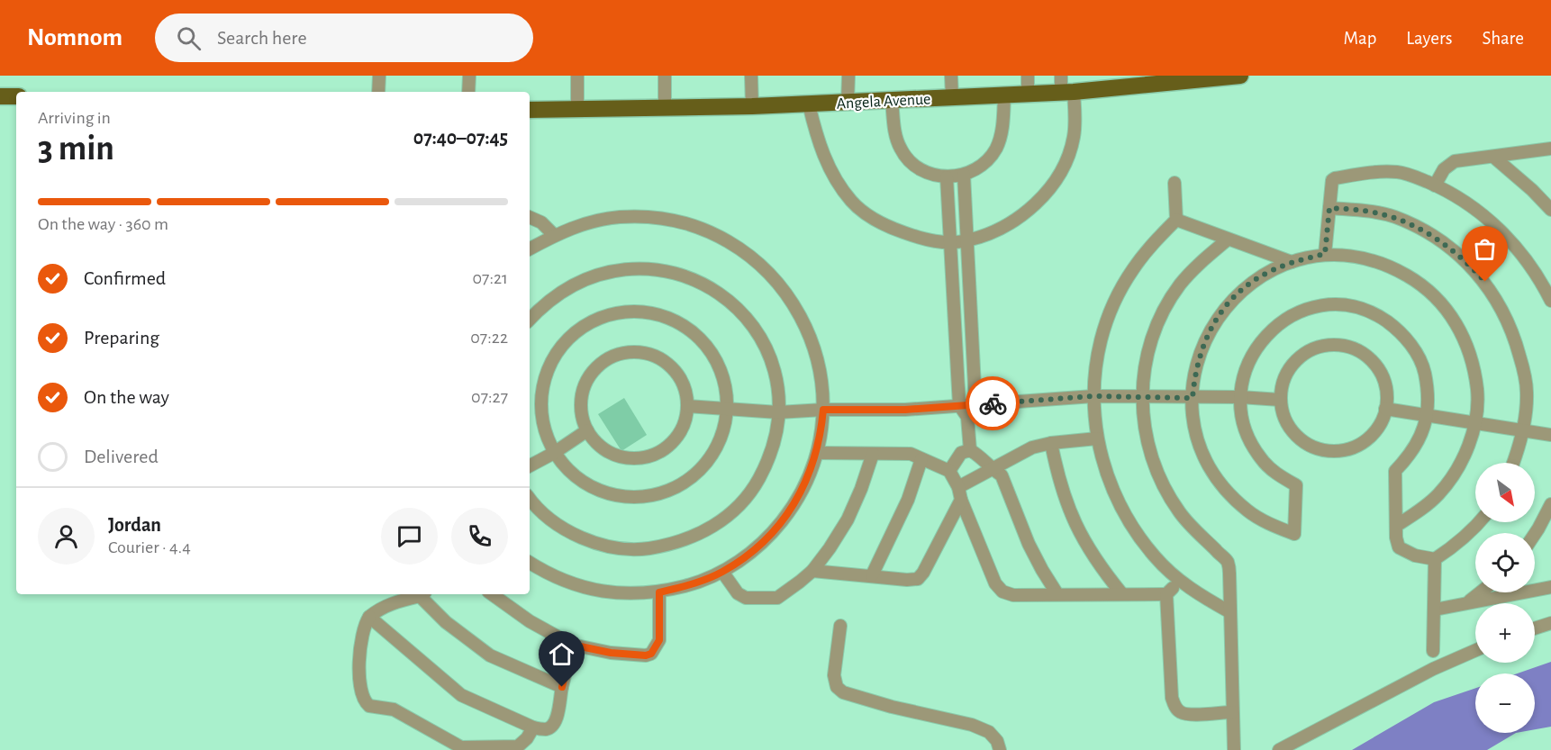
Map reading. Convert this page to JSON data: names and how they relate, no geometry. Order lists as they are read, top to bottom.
{
  "streets": {
    "main road": ["Angela Avenue"]
  },
  "north": "bottom right",
  "page": {
    "header": "Nomnom",
    "search": "Search here",
    "nav": ["Map", "Layers", "Share"],
    "heading": ["3 min", "Arriving in", "07:40–07:45"],
    "panel": ["Jordan", "Courier · 4.4"],
    "bar": "On the way · 360 m",
    "list": [
      ["Confirmed", "07:21"],
      ["Preparing", "07:22"],
      ["On the way", "07:27"],
      "Delivered"
    ],
    "map_buttons": ["+", "−"]
  }
}
